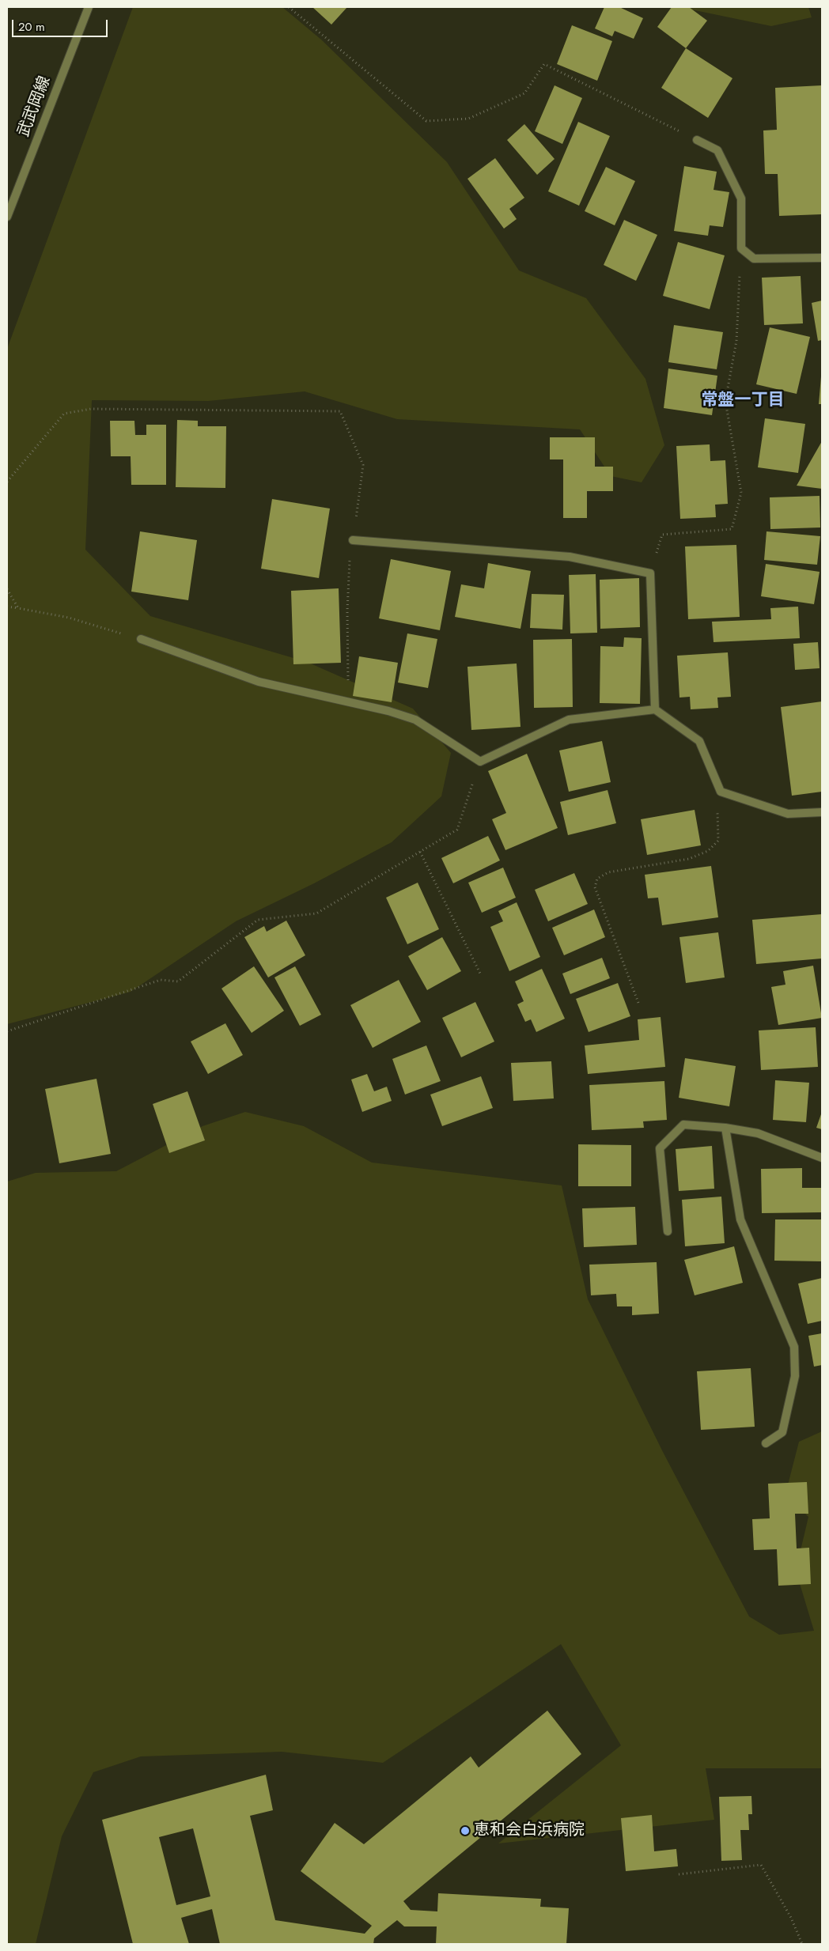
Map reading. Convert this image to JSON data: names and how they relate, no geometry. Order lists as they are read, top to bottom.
{
  "streets": {
    "street": ["武武岡線"]
  },
  "districts": ["常盤一丁目"],
  "places": ["恵和会白浜病院"],
  "scale_bar": "20 m"
}
